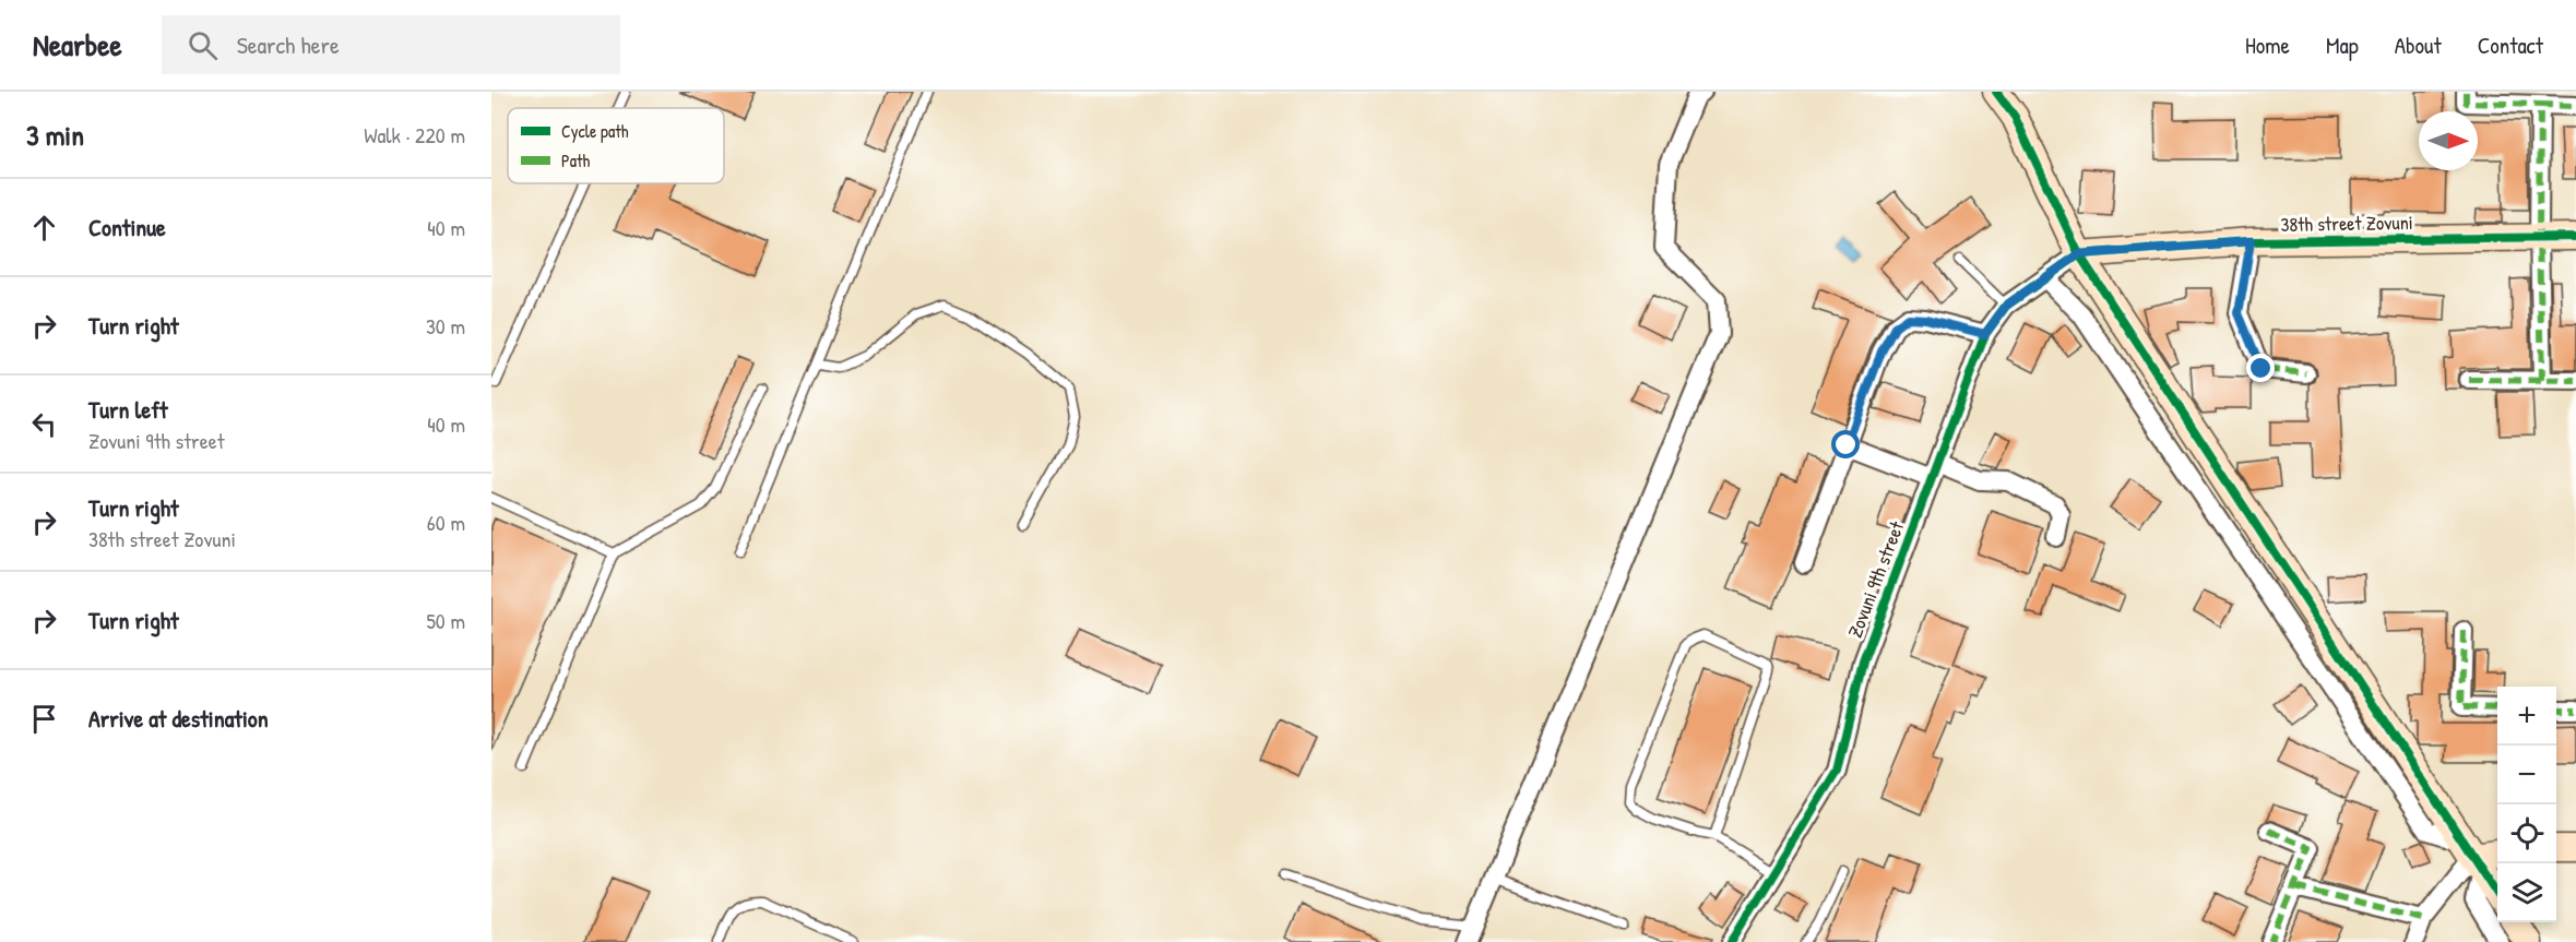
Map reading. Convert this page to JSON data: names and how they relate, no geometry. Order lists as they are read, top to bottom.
{
  "streets": {
    "street": ["38th street Zovuni", "Zovuni 9th street"]
  },
  "crossings": [
    ["38th street Zovuni", "Zovuni 9th street"]
  ],
  "legend": ["Cycle path", "Path"],
  "north": "right",
  "page": {
    "header": "Nearbee",
    "search": "Search here",
    "nav": [
      "Home",
      "Map",
      "About",
      "Contact"
    ],
    "heading": ["3 min", "Walk · 220 m"],
    "list": [
      ["Continue", "40 m"],
      ["Turn right", "30 m"],
      ["Turn left", "Zovuni 9th street", "40 m"],
      ["Turn right", "38th street Zovuni", "60 m"],
      ["Turn right", "50 m"],
      "Arrive at destination"
    ],
    "map_buttons": ["+", "−"]
  }
}
